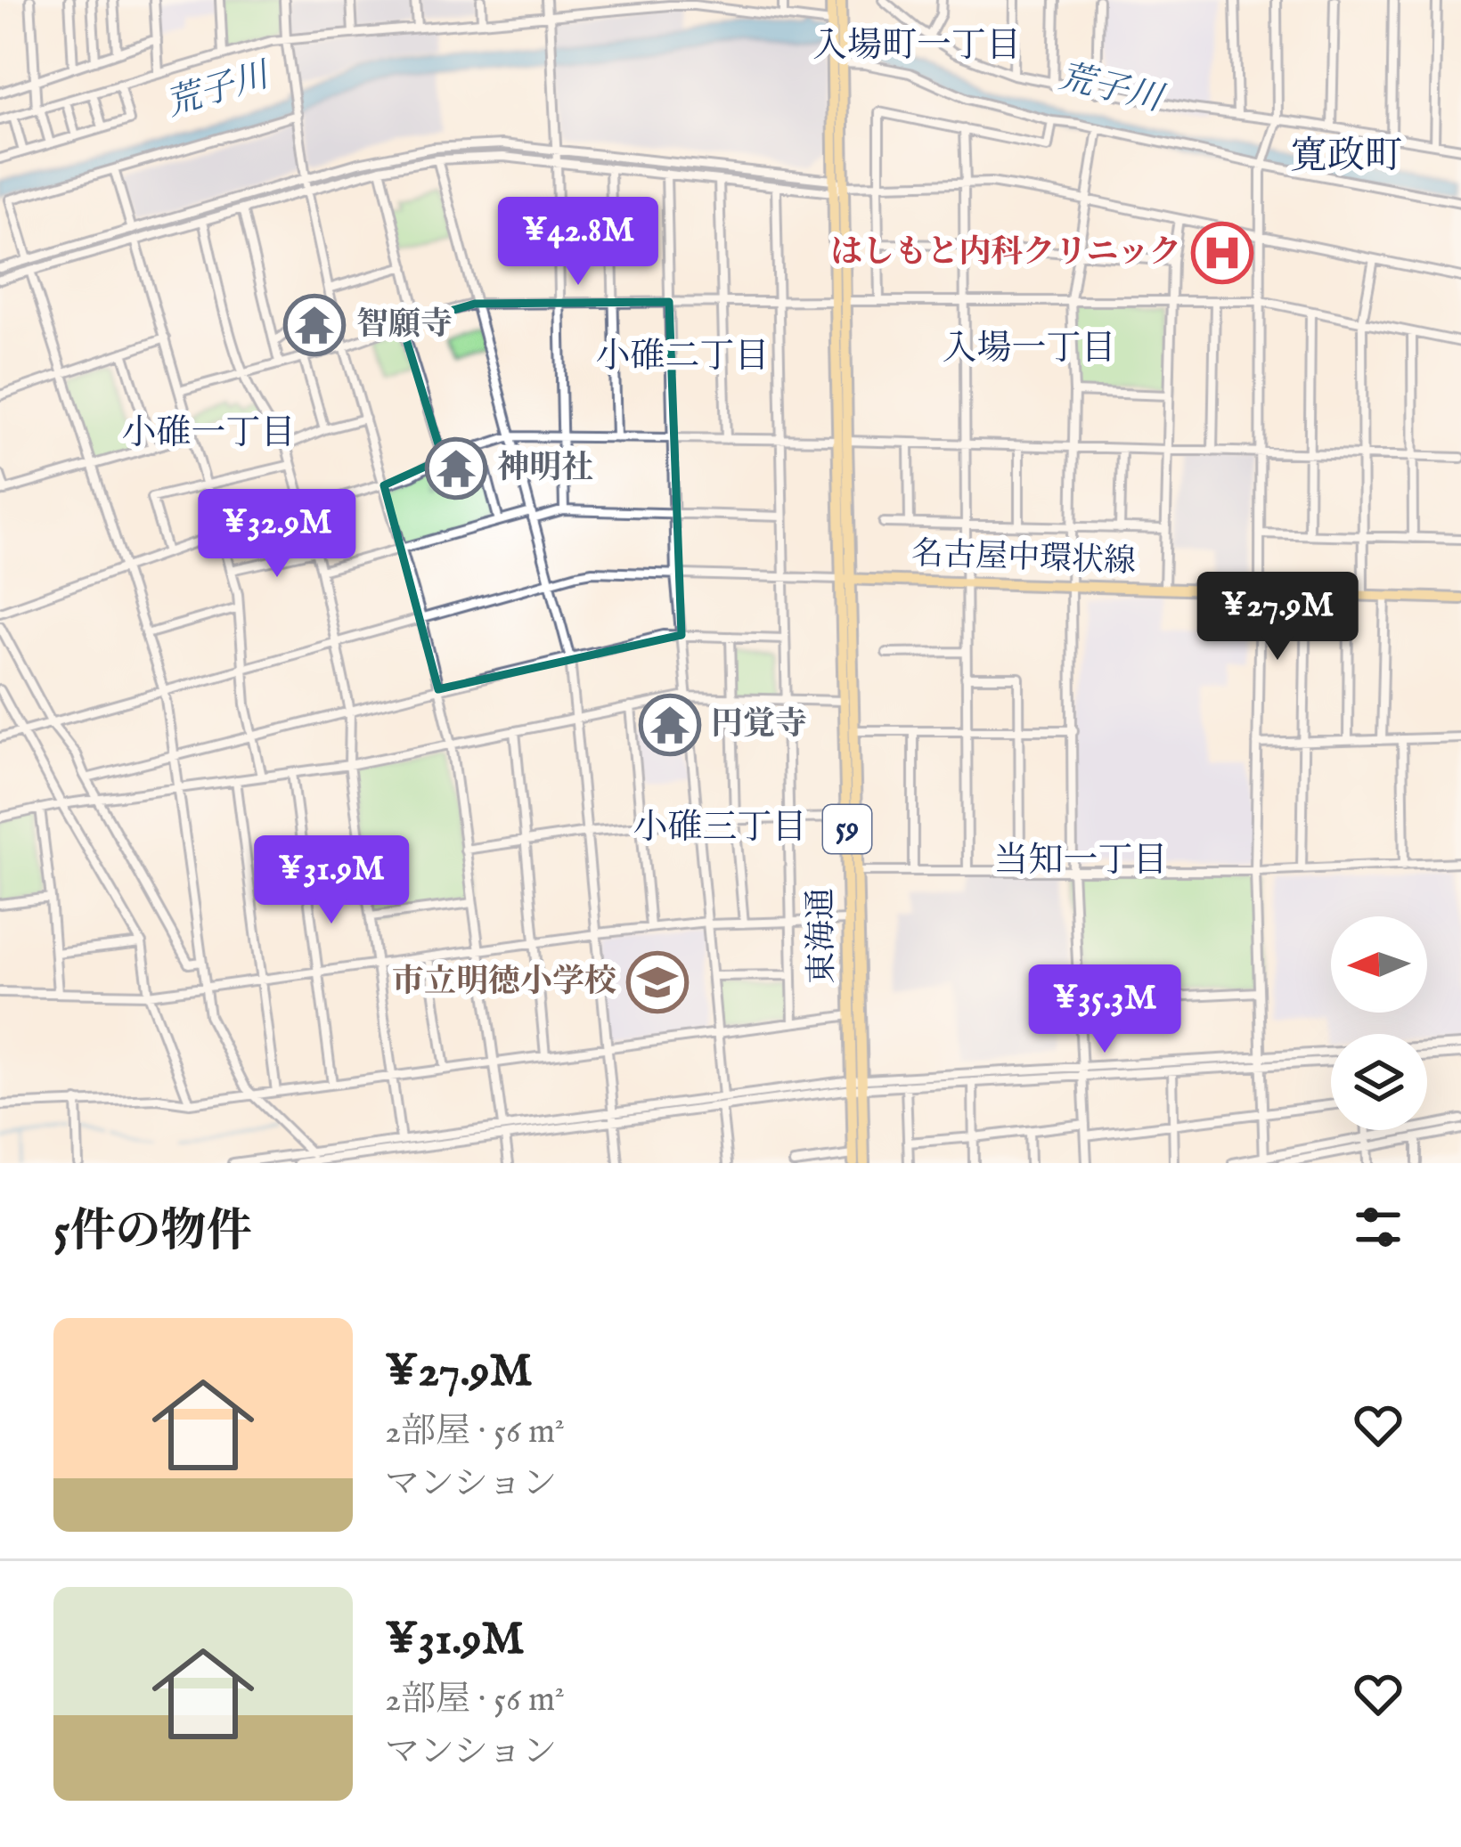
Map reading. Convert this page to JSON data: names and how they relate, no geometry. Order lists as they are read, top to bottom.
{
  "streets": {
    "main road": ["名古屋中環状線", "59", "東海通"]
  },
  "crossings": [
    ["名古屋中環状線", "東海通"]
  ],
  "districts": [
    "入場町一丁目",
    "寛政町",
    "入場一丁目",
    "小碓二丁目",
    "小碓一丁目",
    "小碓三丁目",
    "当知一丁目"
  ],
  "water": ["荒子川"],
  "places": {
    "hospital": ["はしもと内科クリニック"],
    "temple": ["智願寺", "神明社", "円覚寺"],
    "school or university": ["市立明徳小学校"]
  },
  "north": "left",
  "page": {
    "price": [
      "¥42.8M",
      "¥32.9M",
      "¥27.9M",
      "¥31.9M",
      "¥35.3M"
    ],
    "heading": "5件の物件",
    "list": [
      {
        "name": "¥27.9M",
        "note": "2部屋 · 56 m² · マンション"
      },
      {
        "name": "¥31.9M",
        "note": "2部屋 · 56 m² · マンション"
      }
    ]
  }
}
